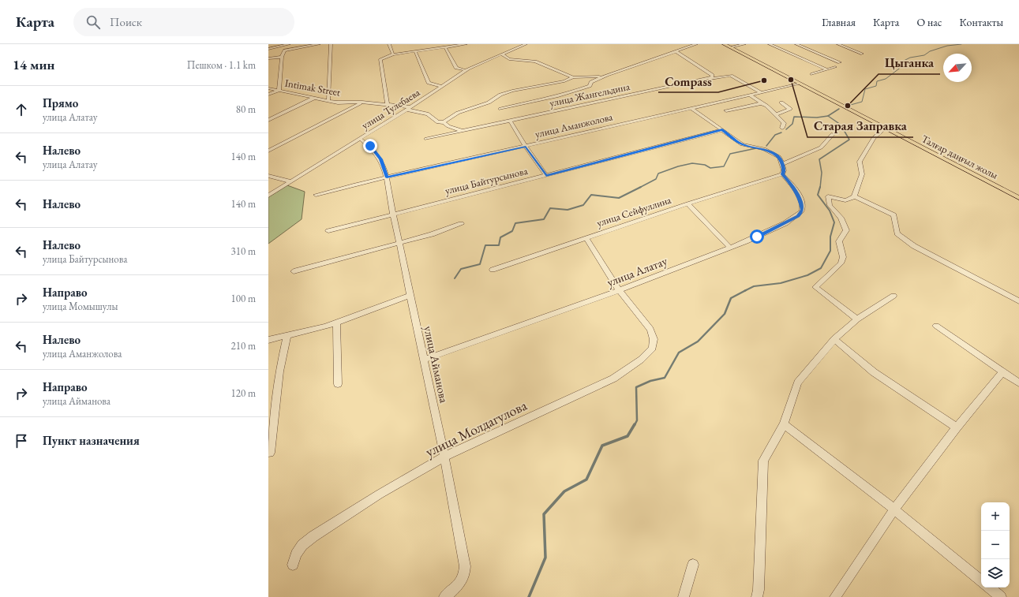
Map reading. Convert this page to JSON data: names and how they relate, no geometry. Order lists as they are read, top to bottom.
{
  "streets": {
    "main road": ["Талғар даңғыл жолы"],
    "street": [
      "Intimak Street",
      "улица Жангельдина",
      "улица Тулебаева",
      "улица Аманжолова",
      "улица Байтурсынова",
      "улица Сейфуллина",
      "улица Алатау",
      "улица Айманова",
      "улица Молдагулова"
    ]
  },
  "crossings": [
    ["Intimak Street", "улица Жангельдина"],
    ["Intimak Street", "улица Тулебаева"],
    ["улица Жангельдина", "улица Аманжолова"],
    ["улица Тулебаева", "улица Айманова"],
    ["улица Аманжолова", "Талғар даңғыл жолы"],
    ["улица Аманжолова", "улица Айманова"],
    ["улица Байтурсынова", "улица Айманова"],
    ["улица Сейфуллина", "улица Алатау"],
    ["улица Алатау", "улица Айманова"],
    ["улица Алатау", "улица Молдагулова"],
    ["улица Айманова", "улица Молдагулова"]
  ],
  "places": ["Старая Заправка", "Compass", "Цыганка"],
  "north": "bottom left",
  "page": {
    "header": "Карта",
    "search": "Поиск",
    "nav": [
      "Главная",
      "Карта",
      "О нас",
      "Контакты"
    ],
    "heading": ["14 мин", "Пешком · 1.1 km"],
    "list": [
      ["Прямо", "улица Алатау", "80 m"],
      ["Налево", "улица Алатау", "140 m"],
      ["Налево", "140 m"],
      ["Налево", "улица Байтурсынова", "310 m"],
      ["Направо", "улица Момышулы", "100 m"],
      ["Налево", "улица Аманжолова", "210 m"],
      ["Направо", "улица Айманова", "120 m"],
      "Пункт назначения"
    ],
    "map_buttons": ["+", "−"]
  }
}
